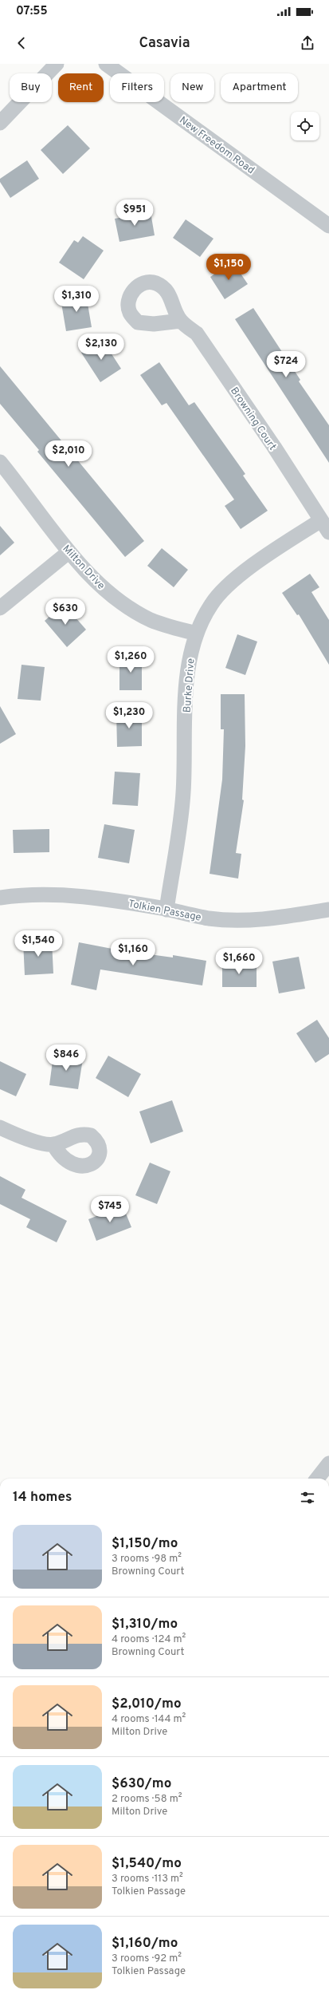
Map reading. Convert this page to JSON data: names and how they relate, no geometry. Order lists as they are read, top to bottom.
{
  "streets": {
    "street": [
      "New Freedom Road",
      "Browning Court",
      "Milton Drive",
      "Burke Drive",
      "Tolkien Passage"
    ]
  },
  "crossings": [
    ["Browning Court", "Burke Drive"],
    ["Milton Drive", "Burke Drive"],
    ["Burke Drive", "Tolkien Passage"]
  ],
  "page": {
    "status": "07:55",
    "header": "Casavia",
    "chip": [
      "Buy",
      "Rent",
      "Filters",
      "New",
      "Apartment"
    ],
    "price": [
      "$951",
      "$1,150",
      "$1,310",
      "$2,130",
      "$724",
      "$2,010",
      "$630",
      "$1,260",
      "$1,230",
      "$1,540",
      "$1,160",
      "$1,660",
      "$846",
      "$745"
    ],
    "heading": "14 homes",
    "list": [
      {
        "name": "$1,150/mo",
        "note": "3 rooms · 98 m² · Browning Court"
      },
      {
        "name": "$1,310/mo",
        "note": "4 rooms · 124 m² · Browning Court"
      },
      {
        "name": "$2,010/mo",
        "note": "4 rooms · 144 m² · Milton Drive"
      },
      {
        "name": "$630/mo",
        "note": "2 rooms · 58 m² · Milton Drive"
      },
      {
        "name": "$1,540/mo",
        "note": "3 rooms · 113 m² · Tolkien Passage"
      },
      {
        "name": "$1,160/mo",
        "note": "3 rooms · 92 m² · Tolkien Passage"
      }
    ]
  }
}
